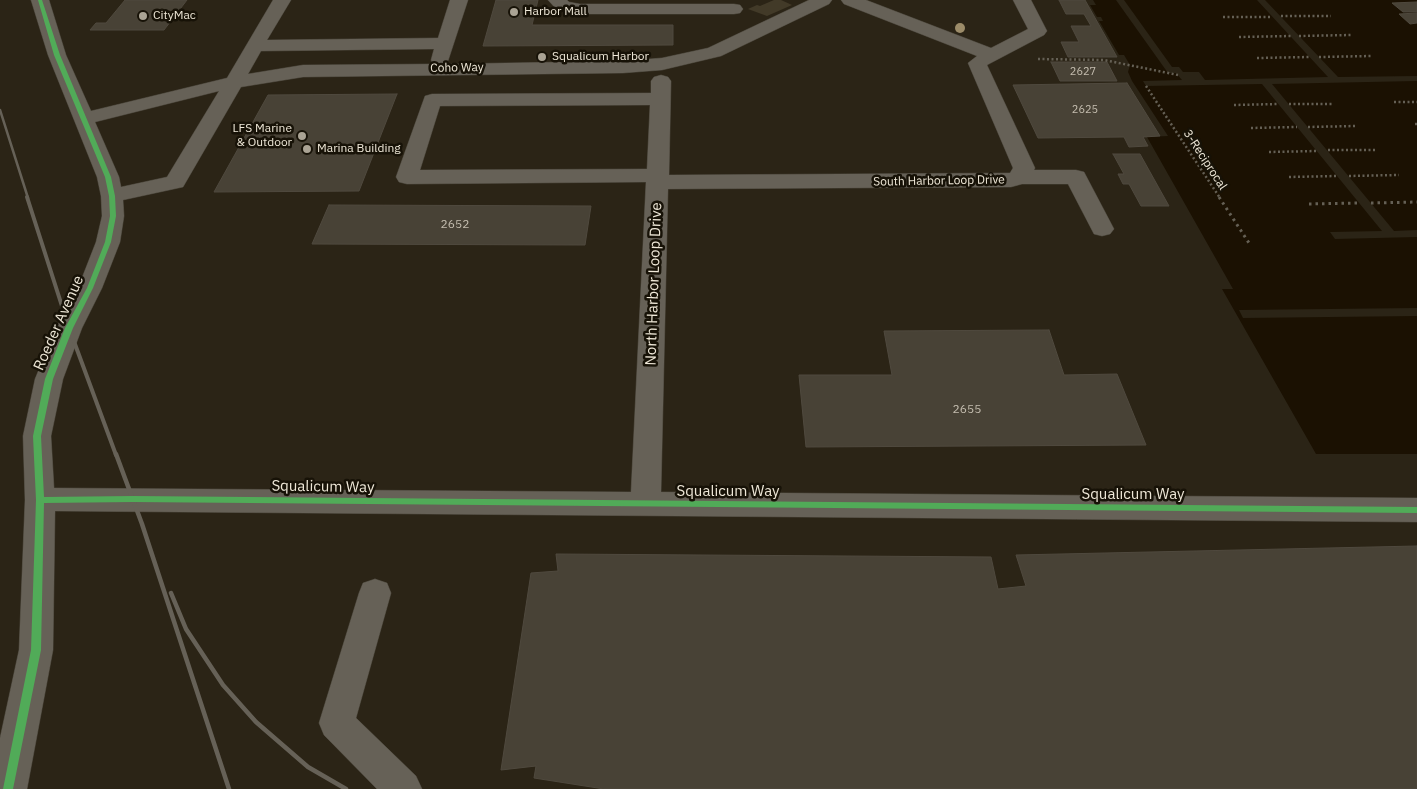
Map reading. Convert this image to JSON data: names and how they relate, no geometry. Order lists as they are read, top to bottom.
{
  "streets": {
    "street": [
      "Coho Way",
      "South Harbor Loop Drive",
      "North Harbor Loop Drive",
      "Roeder Avenue",
      "Squalicum Way"
    ],
    "path": ["3-Reciprocal"]
  },
  "crossings": [
    ["Coho Way", "North Harbor Loop Drive"],
    ["Coho Way", "Roeder Avenue"],
    ["South Harbor Loop Drive", "North Harbor Loop Drive"],
    ["North Harbor Loop Drive", "Squalicum Way"],
    ["Roeder Avenue", "Squalicum Way"]
  ],
  "places": [
    "Harbor Mall",
    "CityMac",
    "Squalicum Harbor",
    "LFS Marine & Outdoor",
    "Marina Building"
  ],
  "house_numbers": [
    "2627",
    "2625",
    "2652",
    "2655"
  ]
}
